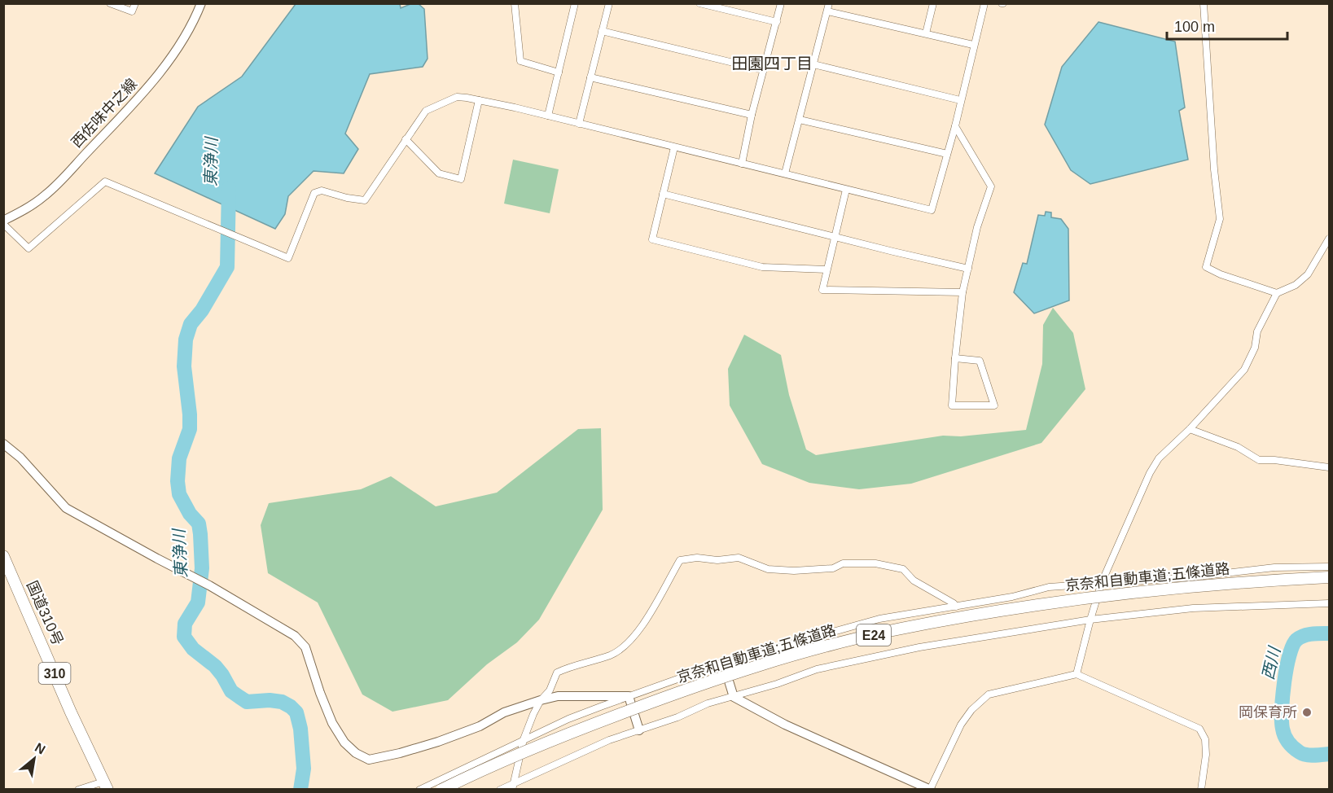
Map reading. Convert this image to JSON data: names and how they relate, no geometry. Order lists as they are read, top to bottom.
{
  "streets": {
    "highway": [
      "京奈和自動車道;五條道路",
      "国道310号",
      "E24",
      "310"
    ],
    "street": ["西佐味中之線"]
  },
  "districts": ["田園四丁目"],
  "water": ["東浄川", "西川"],
  "places": ["岡保育所"],
  "scale_bar": "100 m",
  "north": "top right"
}
